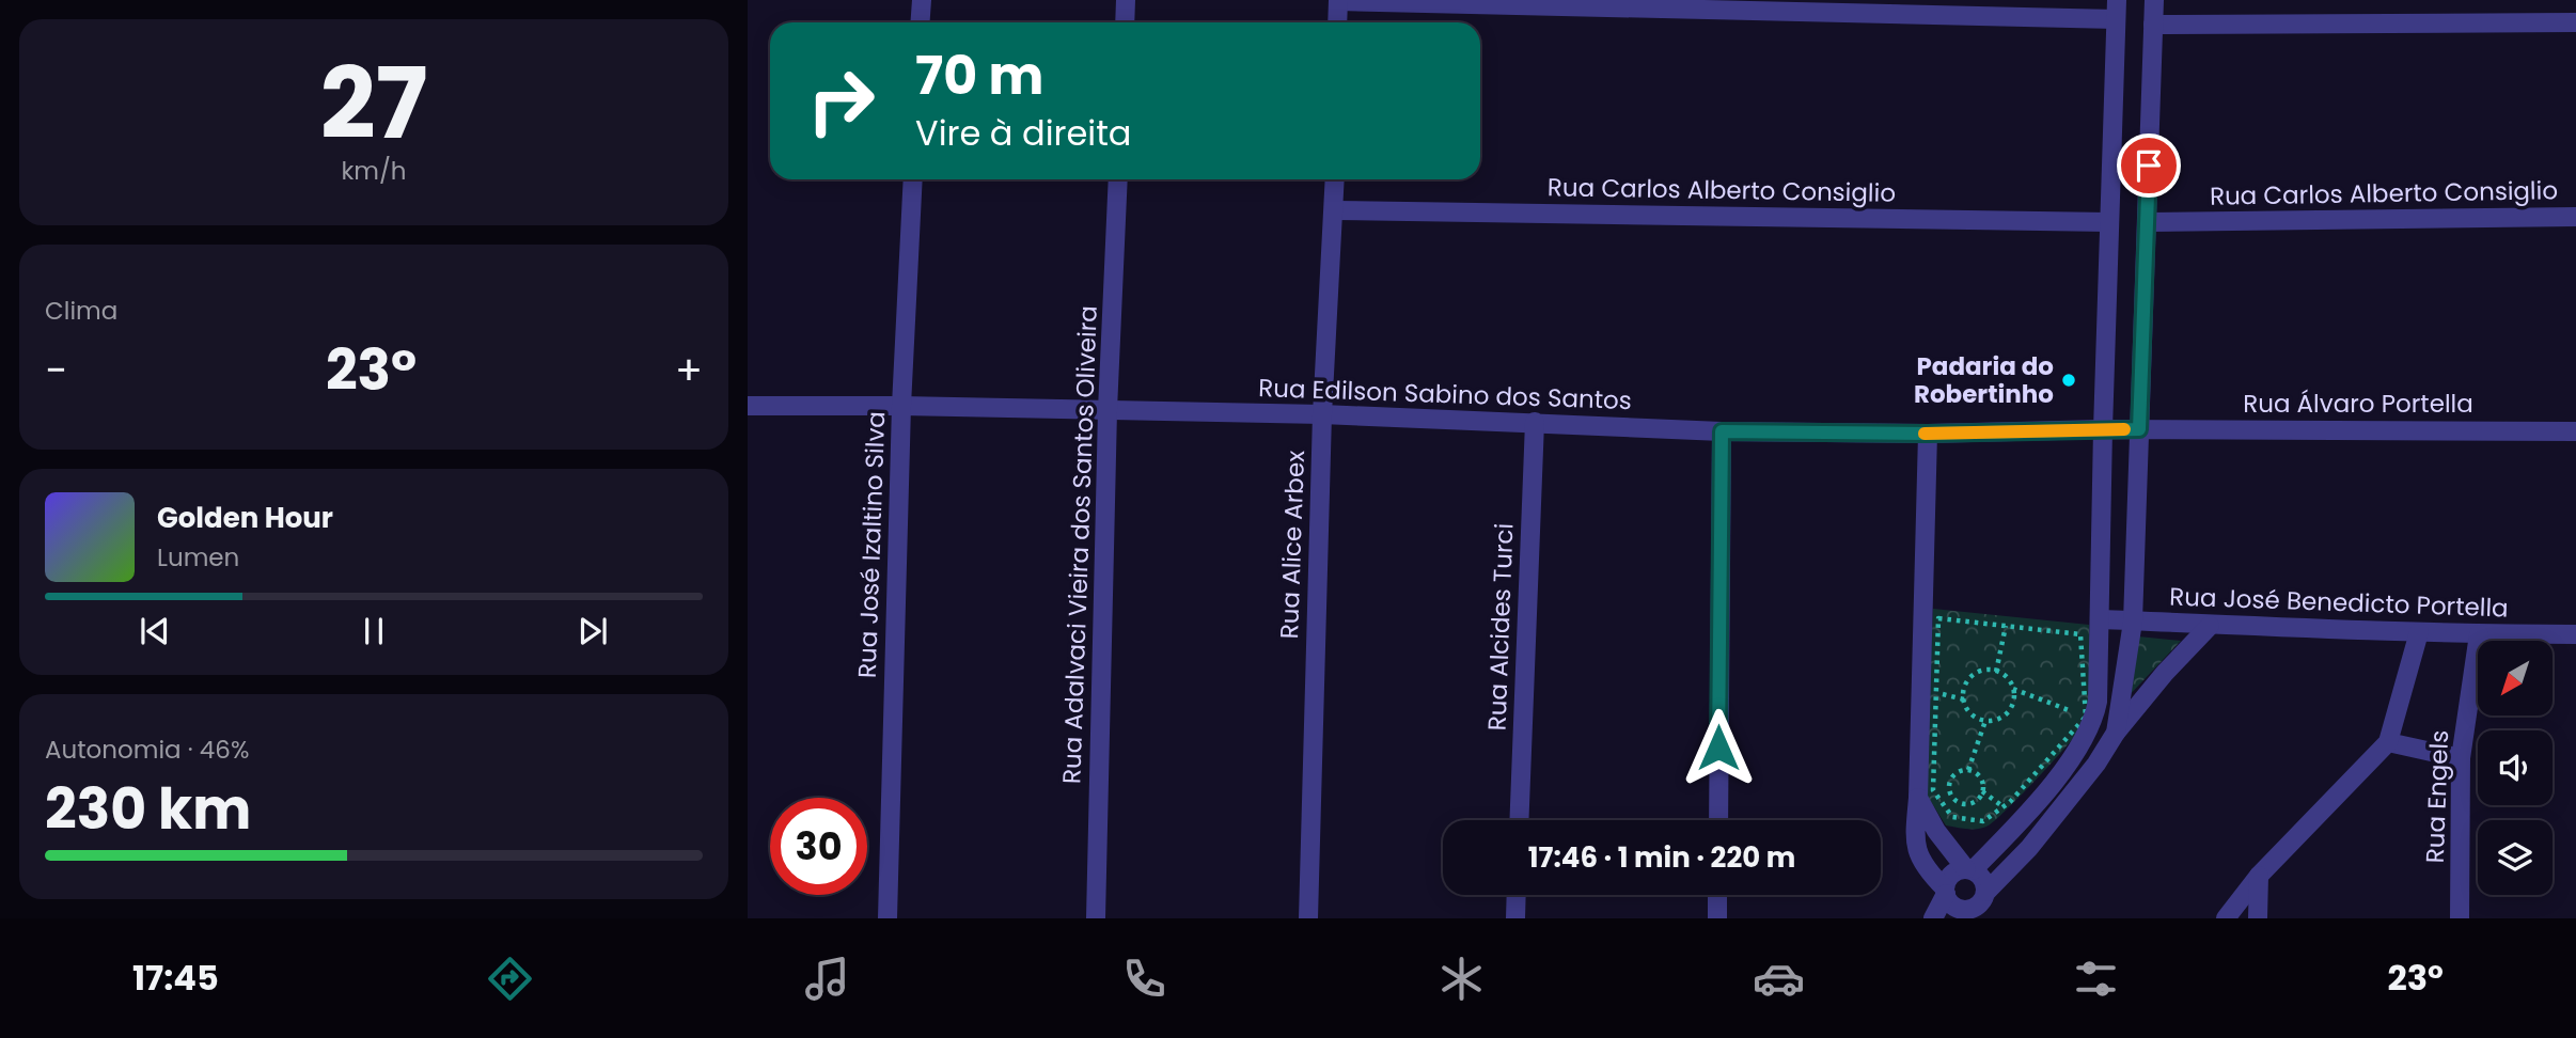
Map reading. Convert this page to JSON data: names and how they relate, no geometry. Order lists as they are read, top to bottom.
{
  "streets": {
    "street": [
      "Rua Carlos Alberto Consiglio",
      "Rua Edilson Sabino dos Santos",
      "Rua Álvaro Portella",
      "Rua José Izaltino Silva",
      "Rua Adalvaci Vieira dos Santos Oliveira",
      "Rua Alice Arbex",
      "Rua José Benedicto Portella",
      "Rua Alcides Turci",
      "Rua Engels"
    ]
  },
  "crossings": [
    ["Rua Carlos Alberto Consiglio", "Rua Alice Arbex"],
    ["Rua Edilson Sabino dos Santos", "Rua Álvaro Portella"],
    ["Rua Edilson Sabino dos Santos", "Rua José Izaltino Silva"],
    ["Rua Edilson Sabino dos Santos", "Rua Adalvaci Vieira dos Santos Oliveira"],
    ["Rua Edilson Sabino dos Santos", "Rua Alice Arbex"],
    ["Rua Edilson Sabino dos Santos", "Rua Alcides Turci"],
    ["Rua José Benedicto Portella", "Rua Engels"]
  ],
  "places": ["Padaria do Robertinho"],
  "north": "bottom left",
  "page": {
    "tile": [
      ["27", "km/h"],
      "Clima",
      ["Autonomia · 46%", "230 km"]
    ],
    "turn": ["70 m", "Vire à direita"],
    "heat": ["−", "23°", "+"],
    "song": ["Golden Hour", "Lumen"],
    "limit": "30",
    "trip": "17:46 · 1 min · 220 m",
    "tabs": ["17:45", "23°"]
  }
}
